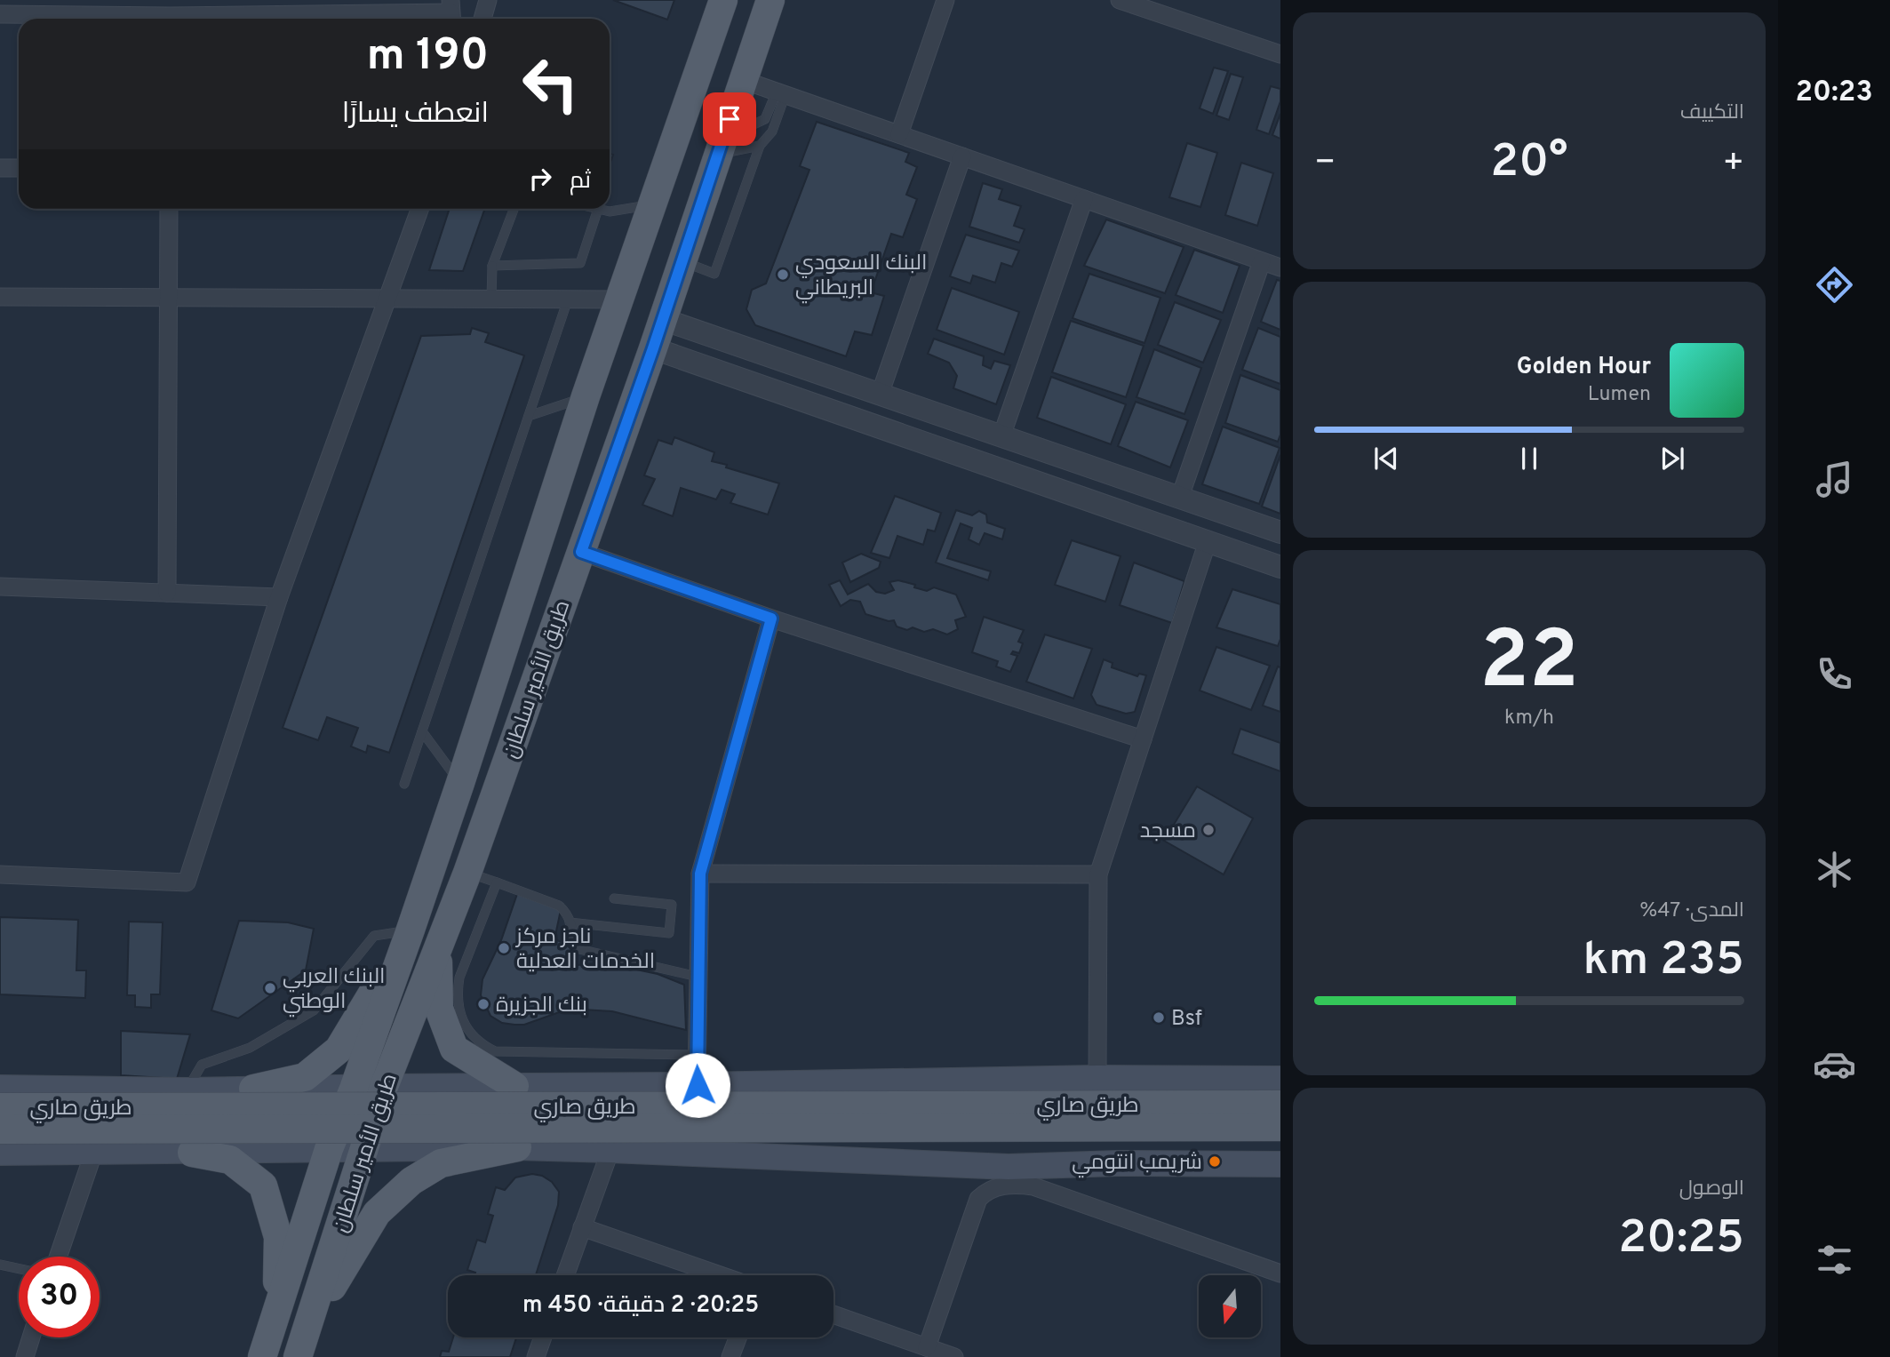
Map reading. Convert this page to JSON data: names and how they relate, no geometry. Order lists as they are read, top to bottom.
{
  "streets": {
    "main road": ["طريق الأمير سلطان", "طريق صاري"]
  },
  "crossings": [
    ["طريق الأمير سلطان", "طريق صاري"]
  ],
  "places": [
    "البنك السعودي البريطاني",
    "مسجد",
    "ناجز مركز الخدمات العدلية",
    "البنك العربي الوطني",
    "بنك الجزيرة",
    "Bsf",
    "شريمب انتومي"
  ],
  "north": "bottom",
  "page": {
    "tabs": "20:23",
    "tile": [
      "التكييف",
      ["22", "km/h"],
      ["المدى · 47%", "235 km"],
      ["الوصول", "20:25"]
    ],
    "turn": ["190 m", "انعطف يسارًا"],
    "heat": ["−", "20°", "+"],
    "then": "ثم",
    "song": ["Golden Hour", "Lumen"],
    "limit": "30",
    "trip": "20:25 · 2 دقيقة · 450 m"
  }
}
